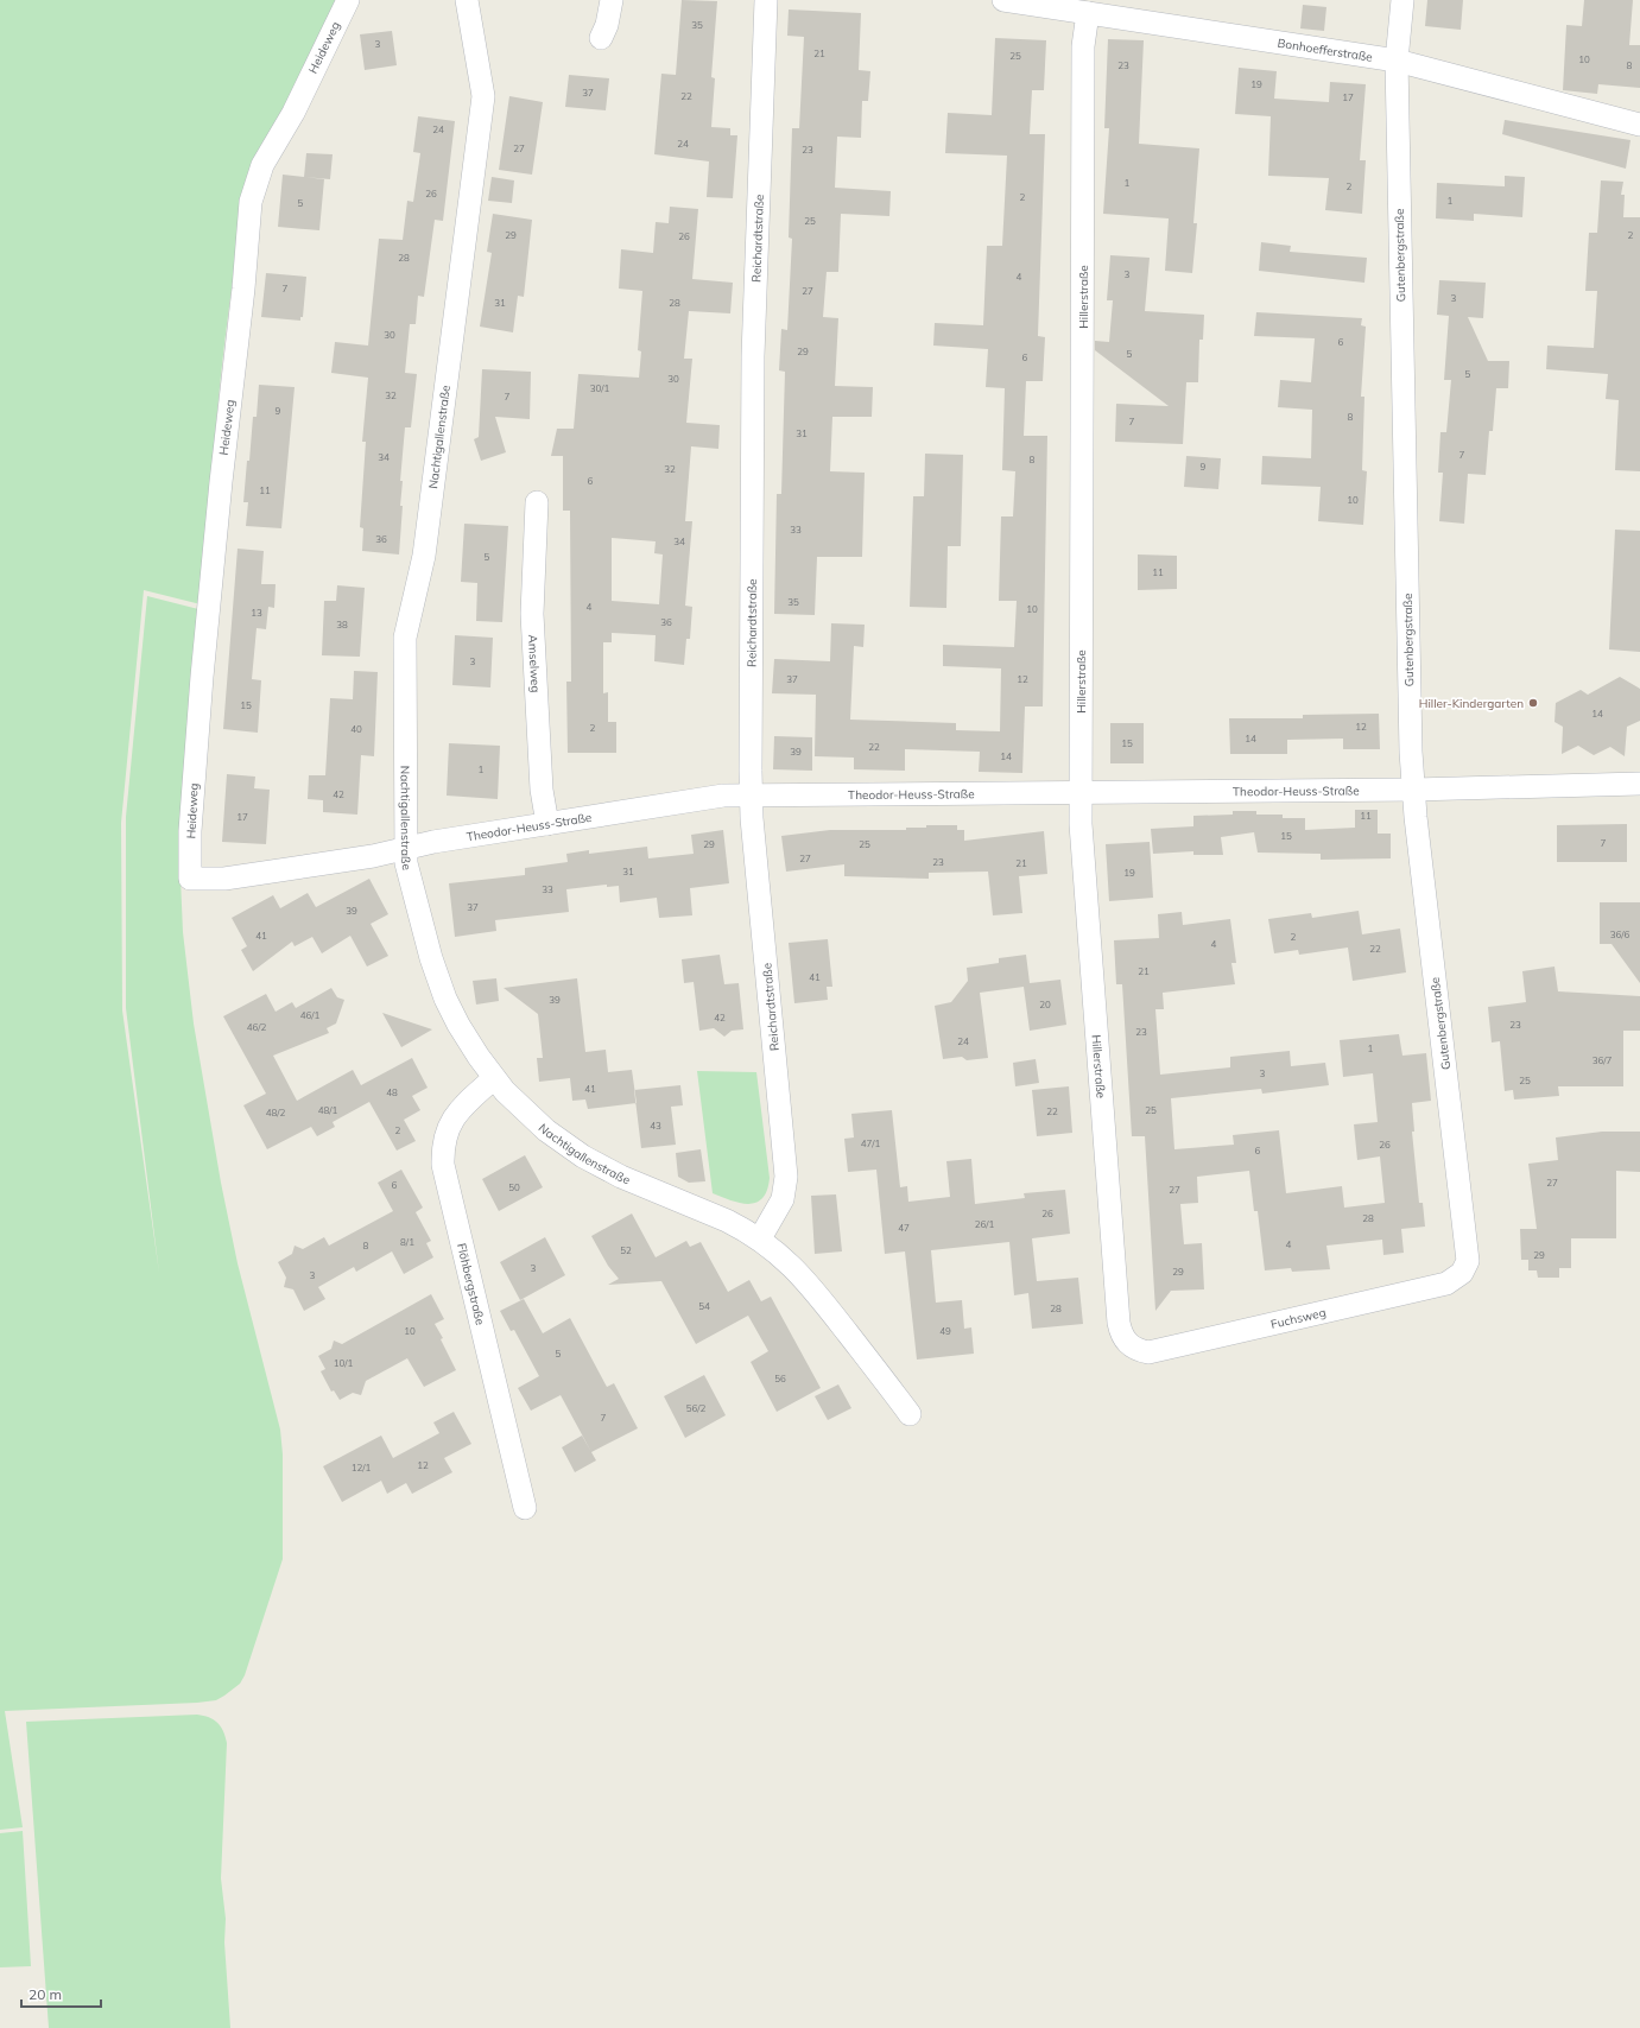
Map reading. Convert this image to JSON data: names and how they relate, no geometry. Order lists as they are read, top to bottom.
{
  "streets": {
    "street": [
      "Heideweg",
      "Bonhoefferstraße",
      "Reichardtstraße",
      "Gutenbergstraße",
      "Hillerstraße",
      "Nachtigallenstraße",
      "Amselweg",
      "Theodor-Heuss-Straße",
      "Flöhbergstraße",
      "Fuchsweg"
    ]
  },
  "crossings": [
    ["Heideweg", "Theodor-Heuss-Straße"],
    ["Bonhoefferstraße", "Gutenbergstraße"],
    ["Bonhoefferstraße", "Hillerstraße"],
    ["Reichardtstraße", "Nachtigallenstraße"],
    ["Reichardtstraße", "Theodor-Heuss-Straße"],
    ["Gutenbergstraße", "Theodor-Heuss-Straße"],
    ["Gutenbergstraße", "Fuchsweg"],
    ["Hillerstraße", "Theodor-Heuss-Straße"],
    ["Hillerstraße", "Fuchsweg"],
    ["Nachtigallenstraße", "Theodor-Heuss-Straße"],
    ["Nachtigallenstraße", "Flöhbergstraße"],
    ["Amselweg", "Theodor-Heuss-Straße"]
  ],
  "places": ["Hiller-Kindergarten"],
  "house_numbers": [
    "35",
    "3",
    "21",
    "25",
    "10",
    "23",
    "8",
    "19",
    "37",
    "22",
    "17",
    "24",
    "24",
    "27",
    "23",
    "1",
    "2",
    "26",
    "2",
    "1",
    "5",
    "25",
    "29",
    "2",
    "26",
    "28",
    "3",
    "4",
    "7",
    "27",
    "3",
    "31",
    "28",
    "30",
    "6",
    "29",
    "5",
    "6",
    "5",
    "30",
    "30/1",
    "32",
    "7",
    "9",
    "8",
    "7",
    "31",
    "7",
    "34",
    "8",
    "9",
    "32",
    "6",
    "11",
    "10",
    "33",
    "36",
    "34",
    "5",
    "11",
    "35",
    "4",
    "10",
    "13",
    "36",
    "38",
    "3",
    "37",
    "12",
    "15",
    "14",
    "12",
    "2",
    "40",
    "14",
    "15",
    "22",
    "39",
    "14",
    "1",
    "42",
    "11",
    "17",
    "15",
    "7",
    "29",
    "25",
    "27",
    "23",
    "21",
    "31",
    "19",
    "33",
    "37",
    "39",
    "36/6",
    "41",
    "2",
    "4",
    "22",
    "21",
    "41",
    "39",
    "20",
    "46/1",
    "42",
    "23",
    "46/2",
    "23",
    "24",
    "1",
    "36/7",
    "3",
    "25",
    "41",
    "48",
    "48/1",
    "25",
    "22",
    "48/2",
    "43",
    "2",
    "47/1",
    "26",
    "6",
    "27",
    "6",
    "50",
    "27",
    "26",
    "28",
    "26/1",
    "47",
    "8/1",
    "4",
    "8",
    "52",
    "29",
    "3",
    "29",
    "3",
    "54",
    "28",
    "10",
    "49",
    "5",
    "10/1",
    "56",
    "56/2",
    "7",
    "12",
    "12/1"
  ],
  "scale_bar": "20 m"
}
